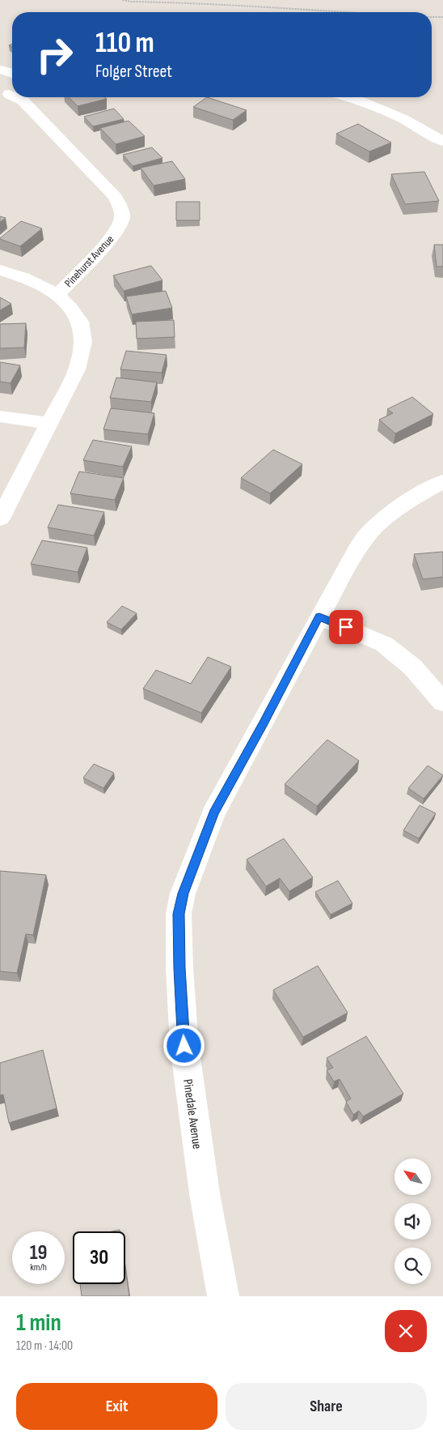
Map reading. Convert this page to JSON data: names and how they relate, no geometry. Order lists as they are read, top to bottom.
{
  "streets": {
    "street": ["Pinehurst Avenue", "Pinedale Avenue"]
  },
  "north": "top left",
  "page": {
    "turn": ["110 m", "Folger Street"],
    "speed": "19 km/h",
    "limit": "30",
    "heading": ["1 min", "120 m · 14:00"],
    "buttons": ["Exit", "Share"]
  }
}
